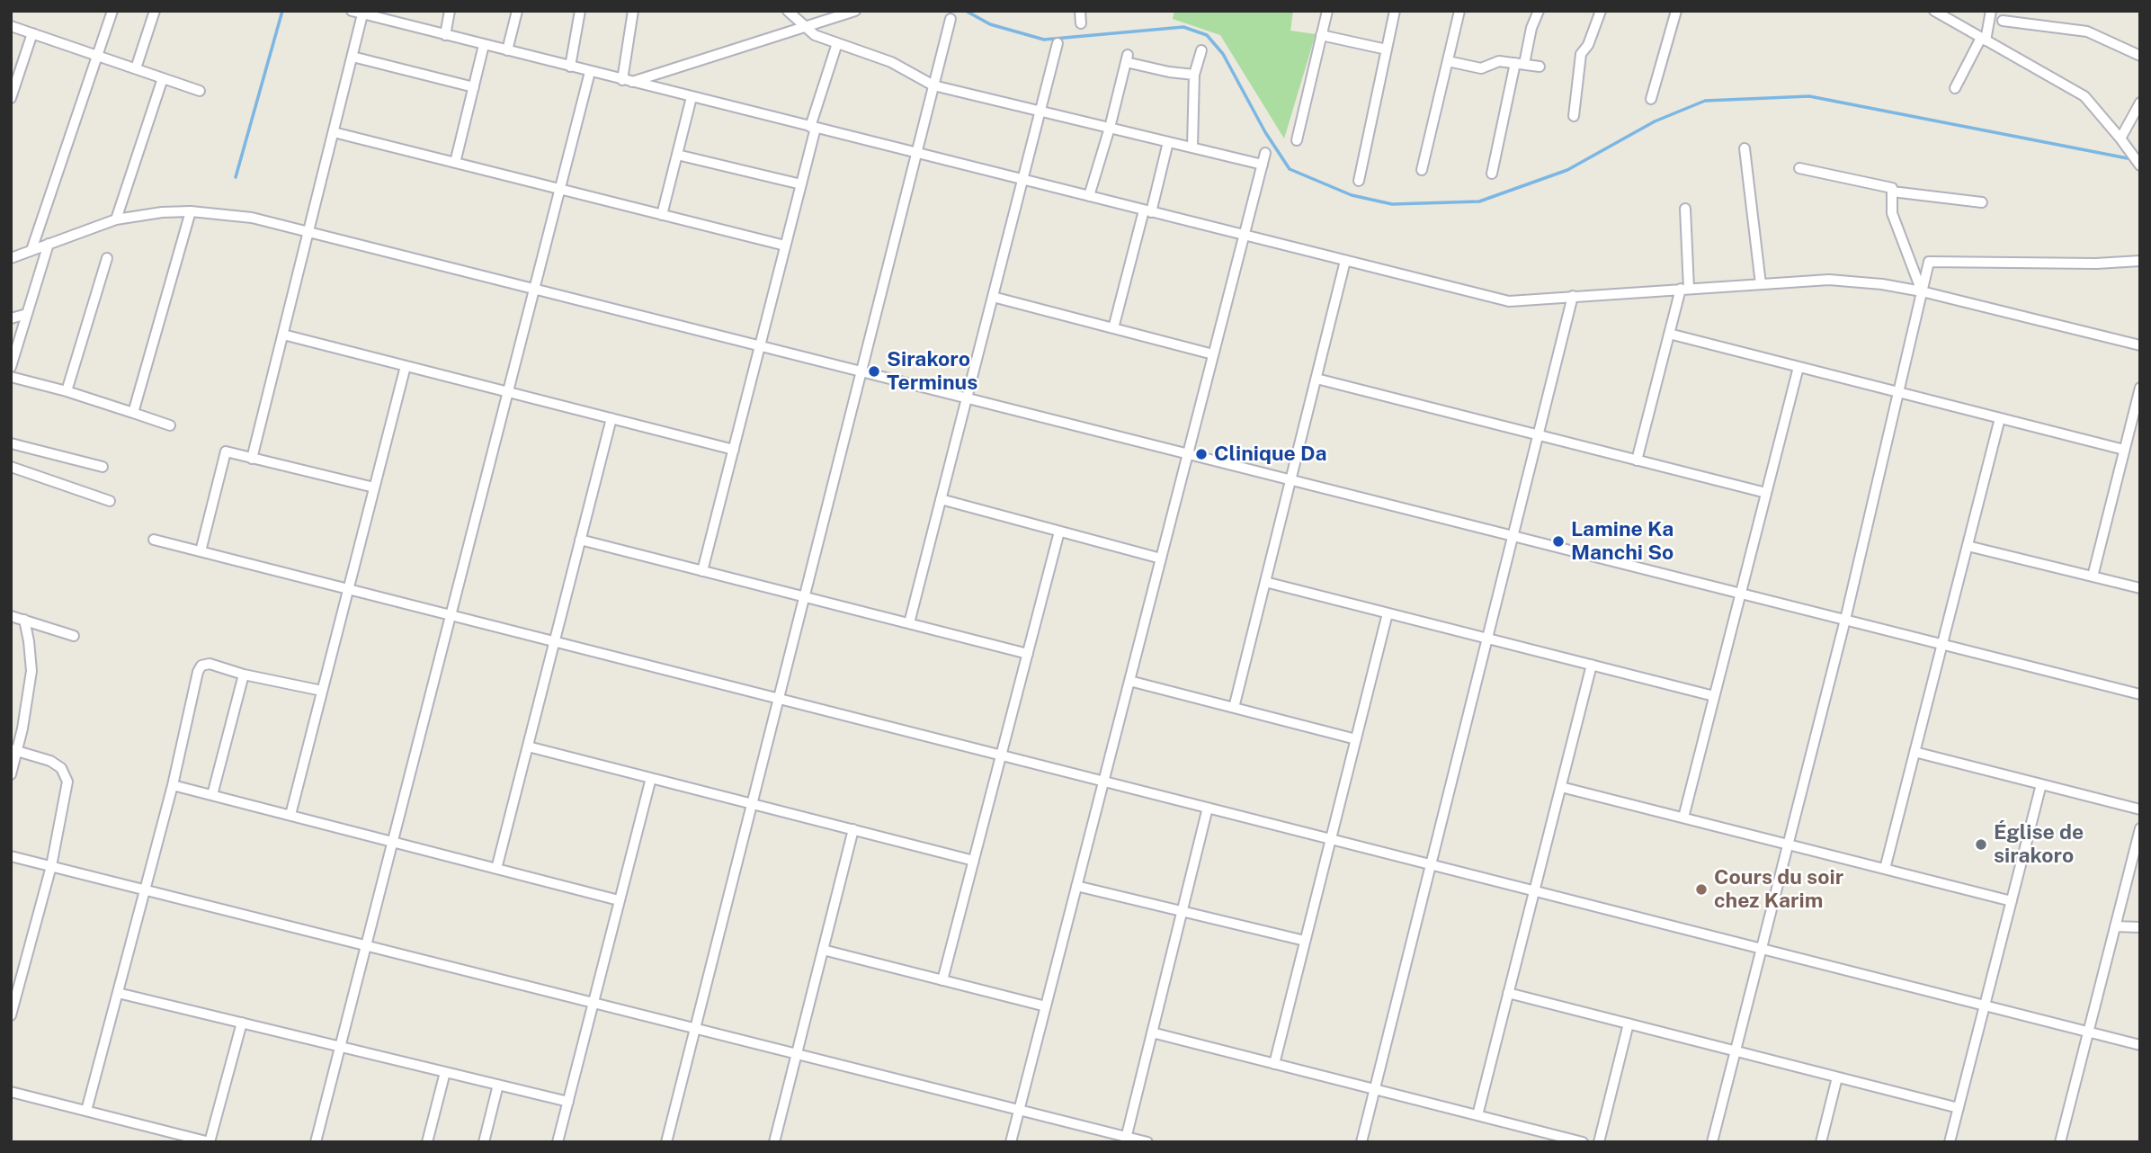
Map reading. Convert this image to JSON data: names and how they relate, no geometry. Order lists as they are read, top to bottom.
{
  "places": [
    "Sirakoro Terminus",
    "Clinique Da",
    "Lamine Ka Manchi So",
    "Église de sirakoro",
    "Cours du soir chez Karim"
  ]
}
